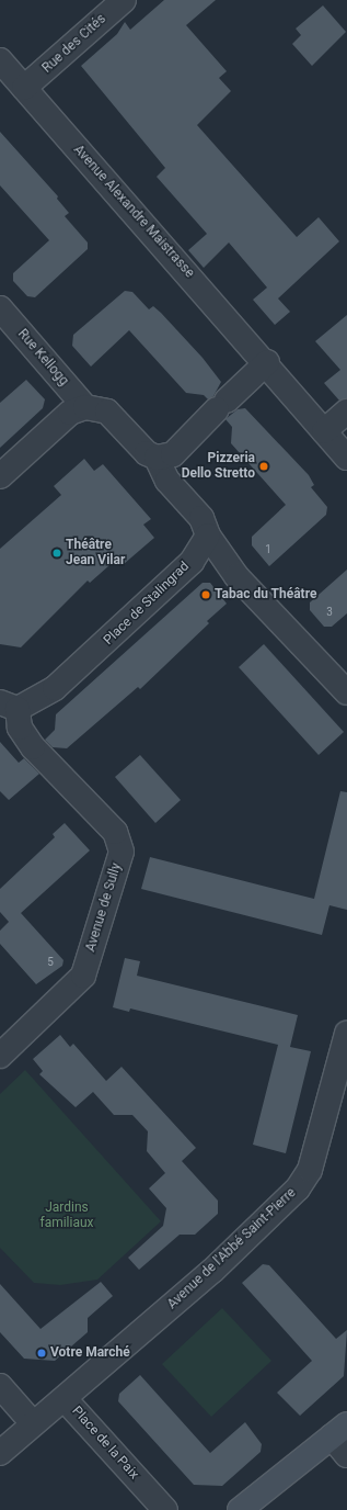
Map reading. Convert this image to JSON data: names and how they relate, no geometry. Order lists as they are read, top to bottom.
{
  "streets": {
    "street": [
      "Rue des Cités",
      "Avenue Alexandre Maistrasse",
      "Rue Kellogg",
      "Place de Stalingrad",
      "Avenue de Sully",
      "Avenue de l'Abbé Saint-Pierre",
      "Place de la Paix"
    ]
  },
  "crossings": [
    ["Rue des Cités", "Avenue Alexandre Maistrasse"],
    ["Place de Stalingrad", "Avenue de Sully"],
    ["Avenue de l'Abbé Saint-Pierre", "Place de la Paix"]
  ],
  "parks": ["Jardins familiaux"],
  "places": [
    "Pizzeria Dello Stretto",
    "Théâtre Jean Vilar",
    "Tabac du Théâtre",
    "Votre Marché"
  ],
  "house_numbers": ["1", "3", "5"]
}
